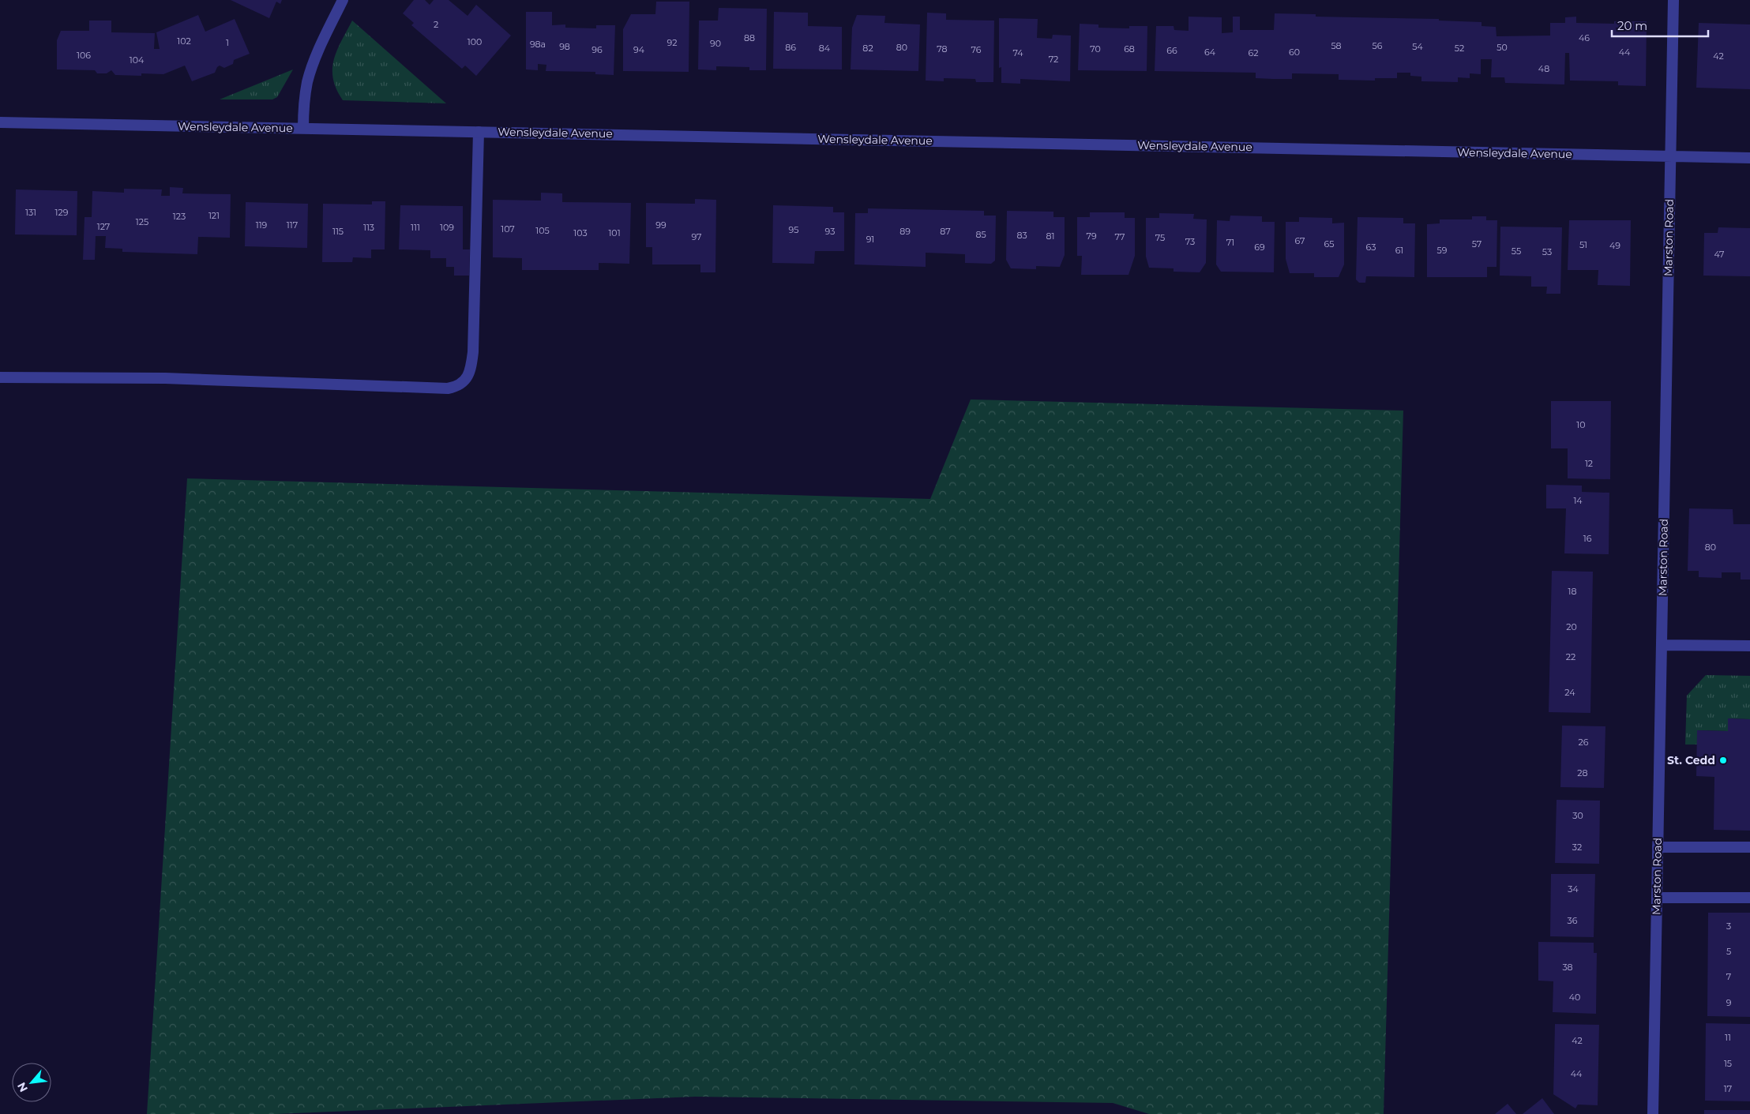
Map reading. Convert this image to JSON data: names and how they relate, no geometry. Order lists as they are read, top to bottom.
{
  "streets": {
    "street": ["Wensleydale Avenue", "Marston Road"]
  },
  "crossings": [
    ["Wensleydale Avenue", "Marston Road"]
  ],
  "places": ["St. Cedd"],
  "house_numbers": [
    "2",
    "88",
    "46",
    "102",
    "100",
    "1",
    "92",
    "90",
    "98a",
    "58",
    "56",
    "98",
    "54",
    "86",
    "80",
    "50",
    "84",
    "82",
    "52",
    "78",
    "70",
    "68",
    "96",
    "94",
    "76",
    "66",
    "64",
    "60",
    "44",
    "74",
    "62",
    "106",
    "42",
    "72",
    "104",
    "48",
    "131",
    "129",
    "121",
    "123",
    "125",
    "119",
    "117",
    "99",
    "127",
    "113",
    "111",
    "109",
    "107",
    "95",
    "105",
    "115",
    "93",
    "89",
    "87",
    "103",
    "101",
    "85",
    "83",
    "81",
    "79",
    "97",
    "77",
    "75",
    "91",
    "67",
    "73",
    "71",
    "65",
    "57",
    "51",
    "49",
    "69",
    "63",
    "61",
    "59",
    "55",
    "53",
    "47",
    "10",
    "12",
    "14",
    "16",
    "80",
    "18",
    "20",
    "22",
    "24",
    "26",
    "28",
    "30",
    "32",
    "34",
    "36",
    "3",
    "5",
    "38",
    "7",
    "40",
    "9",
    "11",
    "42",
    "15",
    "44",
    "17"
  ],
  "scale_bar": "20 m",
  "north": "bottom left"
}
